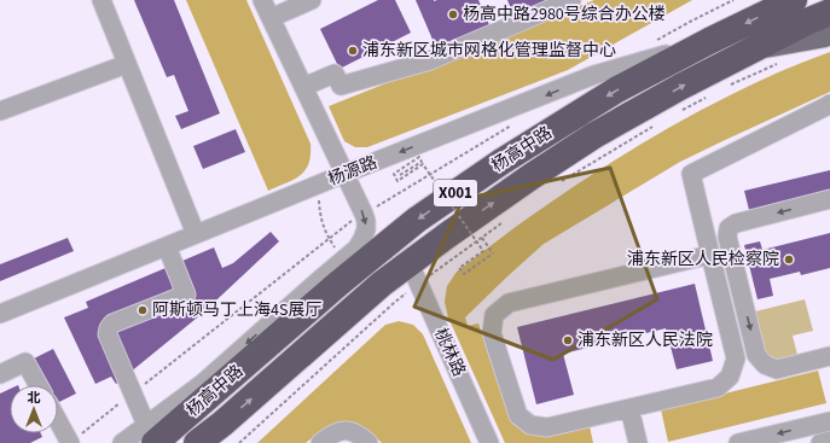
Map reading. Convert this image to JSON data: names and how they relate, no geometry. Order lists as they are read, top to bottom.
{
  "streets": {
    "highway": ["杨高中路", "X001"],
    "street": ["杨源路", "桃林路"]
  },
  "crossings": [
    ["杨高中路", "杨源路"],
    ["杨高中路", "X001"],
    ["杨高中路", "桃林路"],
    ["杨源路", "X001"]
  ],
  "places": [
    "杨高中路2980号综合办公楼",
    "浦东新区城市网格化管理监督中心",
    "浦东新区人民检察院",
    "阿斯顿马丁上海4S展厅",
    "浦东新区人民法院"
  ],
  "north": "top"
}
